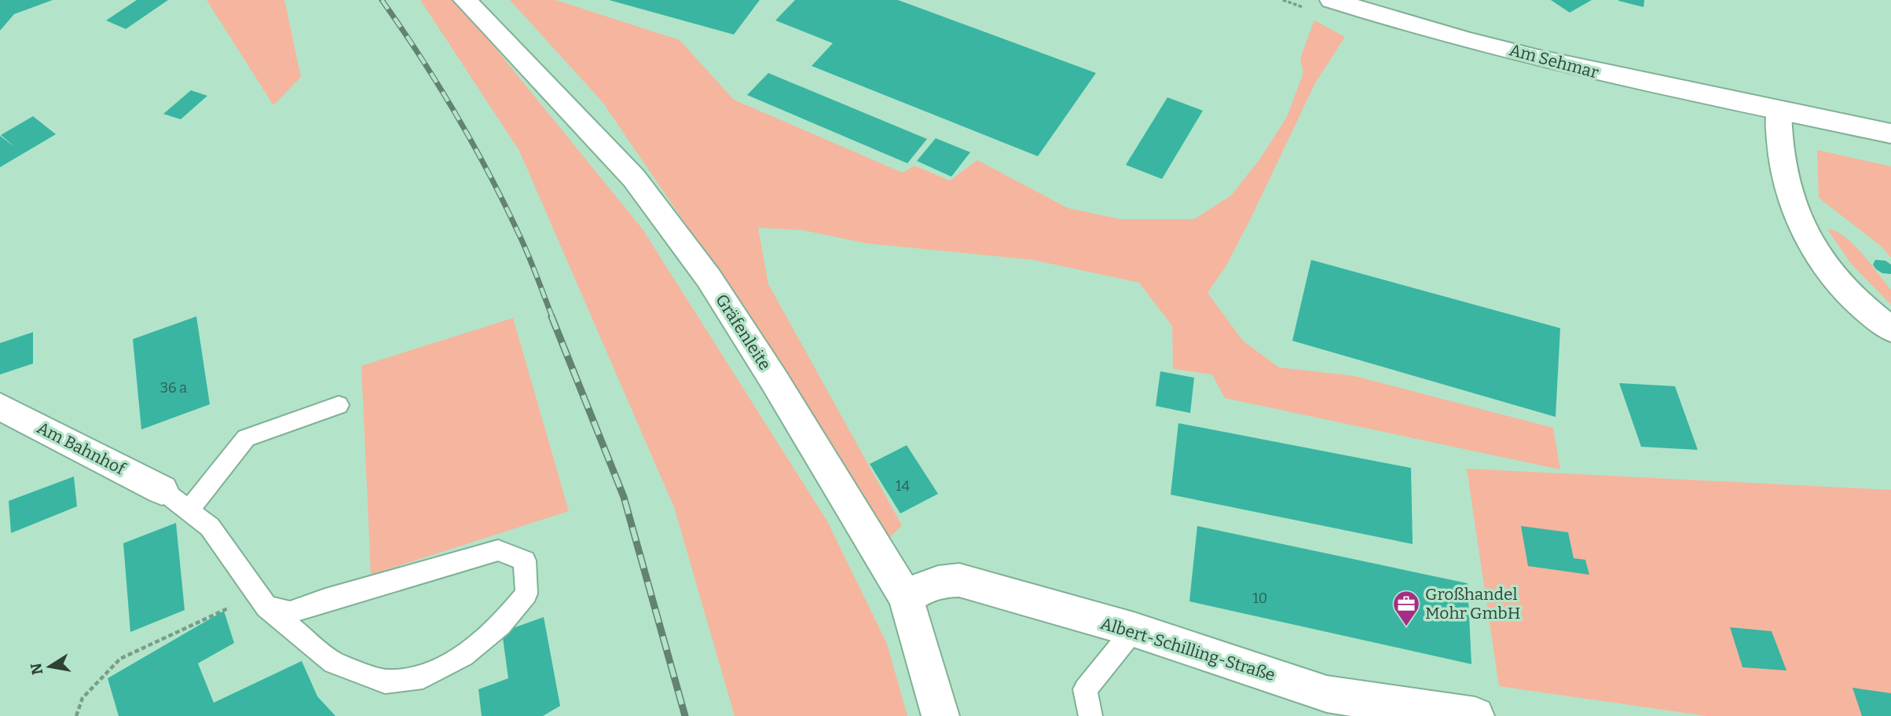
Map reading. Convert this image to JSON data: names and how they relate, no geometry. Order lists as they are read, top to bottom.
{
  "streets": {
    "street": [
      "Am Sehmar",
      "Gräfenleite",
      "Am Bahnhof",
      "Albert-Schilling-Straße"
    ]
  },
  "crossings": [
    ["Gräfenleite", "Albert-Schilling-Straße"]
  ],
  "places": {
    "office": ["Großhandel Mohr GmbH"]
  },
  "house_numbers": ["36 a", "14", "10"],
  "north": "left"
}
